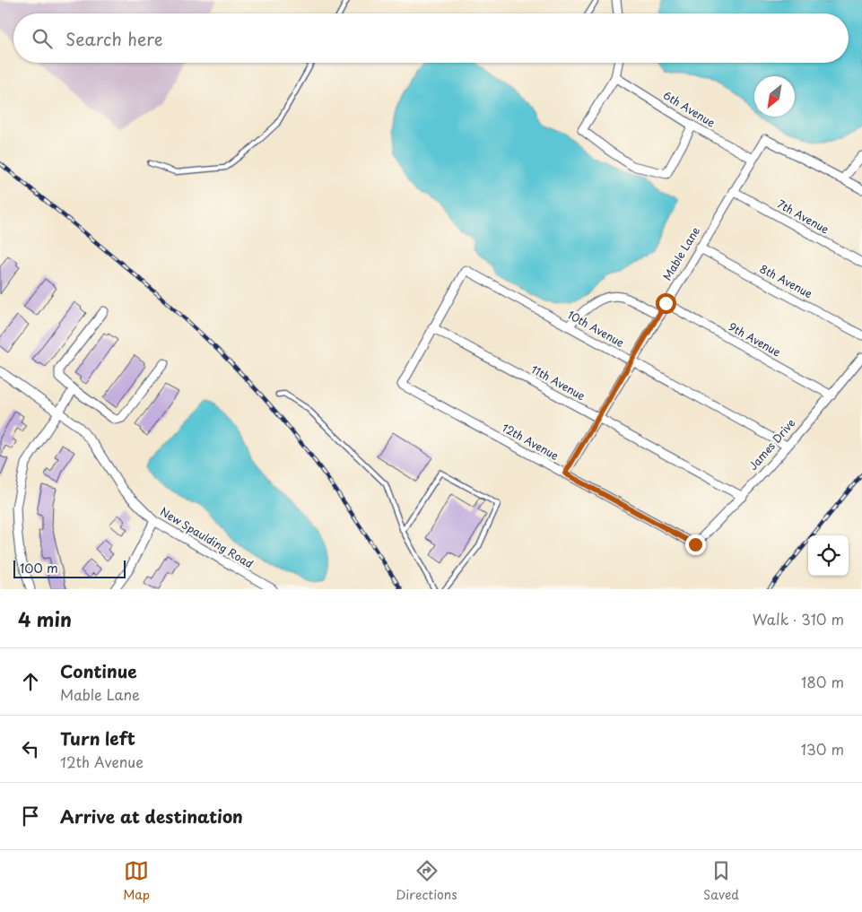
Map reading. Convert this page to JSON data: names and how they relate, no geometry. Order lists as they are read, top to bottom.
{
  "streets": {
    "street": [
      "6th Avenue",
      "7th Avenue",
      "Mable Lane",
      "8th Avenue",
      "10th Avenue",
      "9th Avenue",
      "11th Avenue",
      "12th Avenue",
      "James Drive",
      "New Spaulding Road"
    ]
  },
  "crossings": [
    ["6th Avenue", "Mable Lane"],
    ["7th Avenue", "Mable Lane"],
    ["Mable Lane", "8th Avenue"],
    ["Mable Lane", "10th Avenue"],
    ["Mable Lane", "9th Avenue"],
    ["Mable Lane", "11th Avenue"],
    ["Mable Lane", "12th Avenue"],
    ["10th Avenue", "11th Avenue"],
    ["10th Avenue", "12th Avenue"],
    ["10th Avenue", "James Drive"],
    ["9th Avenue", "James Drive"],
    ["11th Avenue", "12th Avenue"],
    ["11th Avenue", "James Drive"],
    ["12th Avenue", "James Drive"]
  ],
  "scale_bar": "100 m",
  "north": "bottom left",
  "page": {
    "search": "Search here",
    "scale": "100 m",
    "heading": ["4 min", "Walk · 310 m"],
    "list": [
      ["Continue", "Mable Lane", "180 m"],
      ["Turn left", "12th Avenue", "130 m"],
      "Arrive at destination"
    ],
    "nav": ["Map", "Directions", "Saved"]
  }
}
